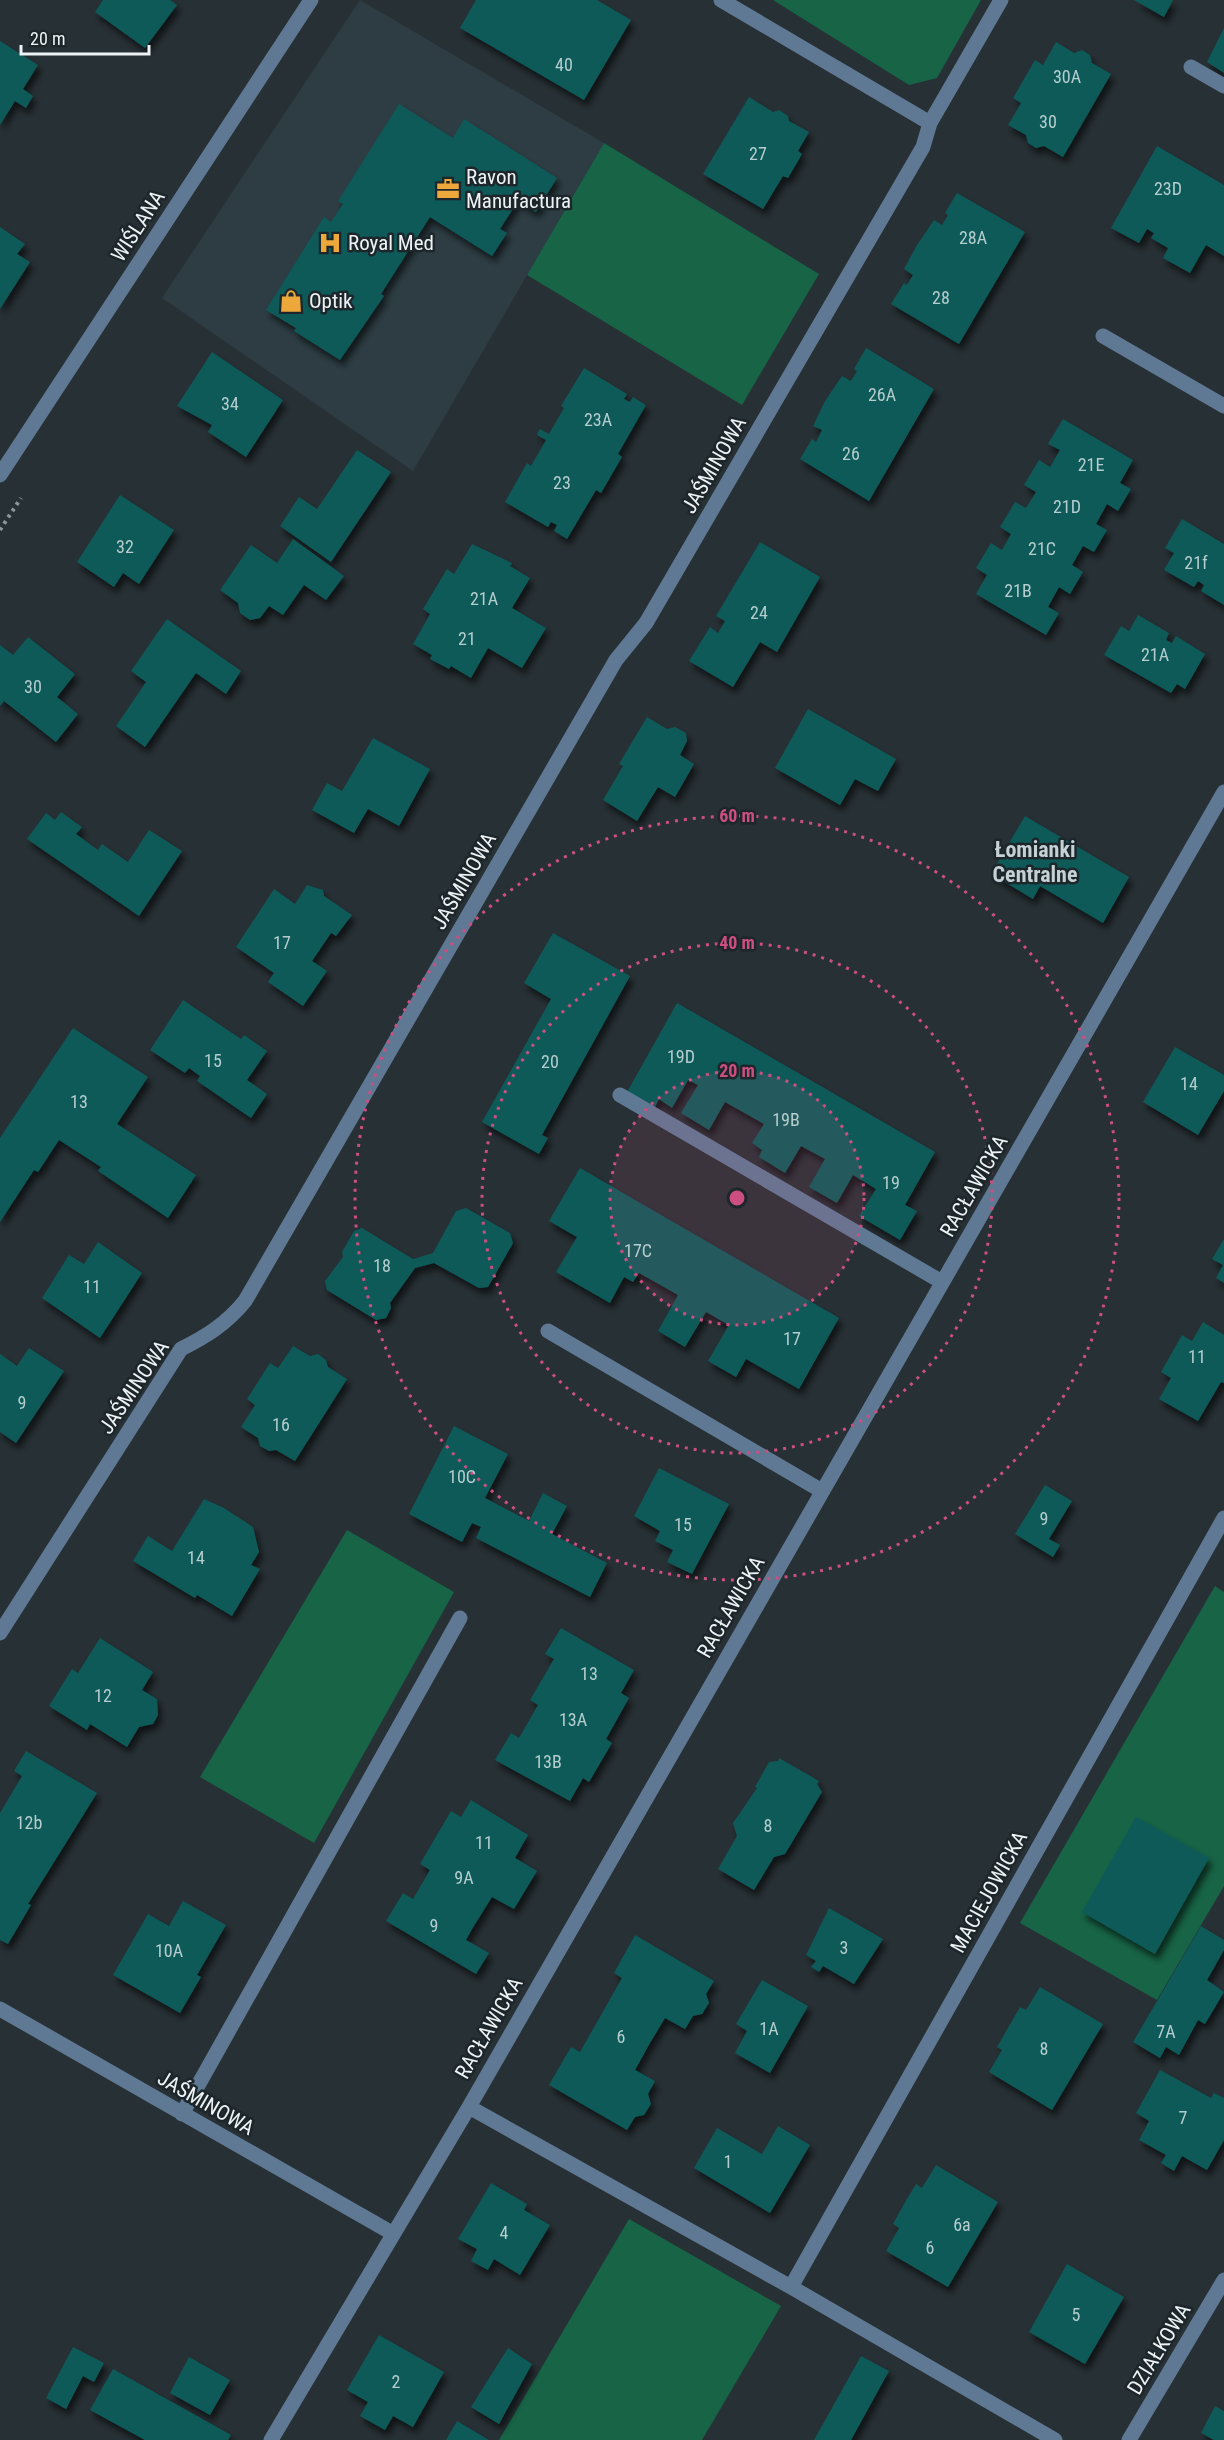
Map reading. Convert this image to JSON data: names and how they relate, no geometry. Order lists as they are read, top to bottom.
{
  "streets": {
    "street": [
      "WIŚLANA",
      "JAŚMINOWA",
      "RACŁAWICKA",
      "MACIEJOWICKA",
      "DZIAŁKOWA"
    ]
  },
  "crossings": [
    ["JAŚMINOWA", "RACŁAWICKA"]
  ],
  "districts": ["Łomianki Centralne"],
  "places": {
    "office": ["Ravon Manufactura"],
    "hospital": ["Royal Med"],
    "shop": ["Optik"]
  },
  "house_numbers": [
    "40",
    "30A",
    "30",
    "27",
    "23D",
    "28A",
    "28",
    "26A",
    "34",
    "23A",
    "26",
    "21E",
    "23",
    "21D",
    "32",
    "21C",
    "21f",
    "21B",
    "21A",
    "24",
    "21",
    "21A",
    "30",
    "17",
    "19D",
    "15",
    "20",
    "14",
    "13",
    "19B",
    "19",
    "17C",
    "18",
    "11",
    "17",
    "11",
    "9",
    "16",
    "10C",
    "9",
    "15",
    "14",
    "13",
    "12",
    "13A",
    "13B",
    "12b",
    "8",
    "11",
    "9A",
    "9",
    "3",
    "10A",
    "1A",
    "7A",
    "6",
    "8",
    "7",
    "1",
    "6a",
    "4",
    "6",
    "5",
    "2"
  ],
  "scale_bar": "20 m",
  "rings": ["60 m", "40 m", "20 m"]
}
